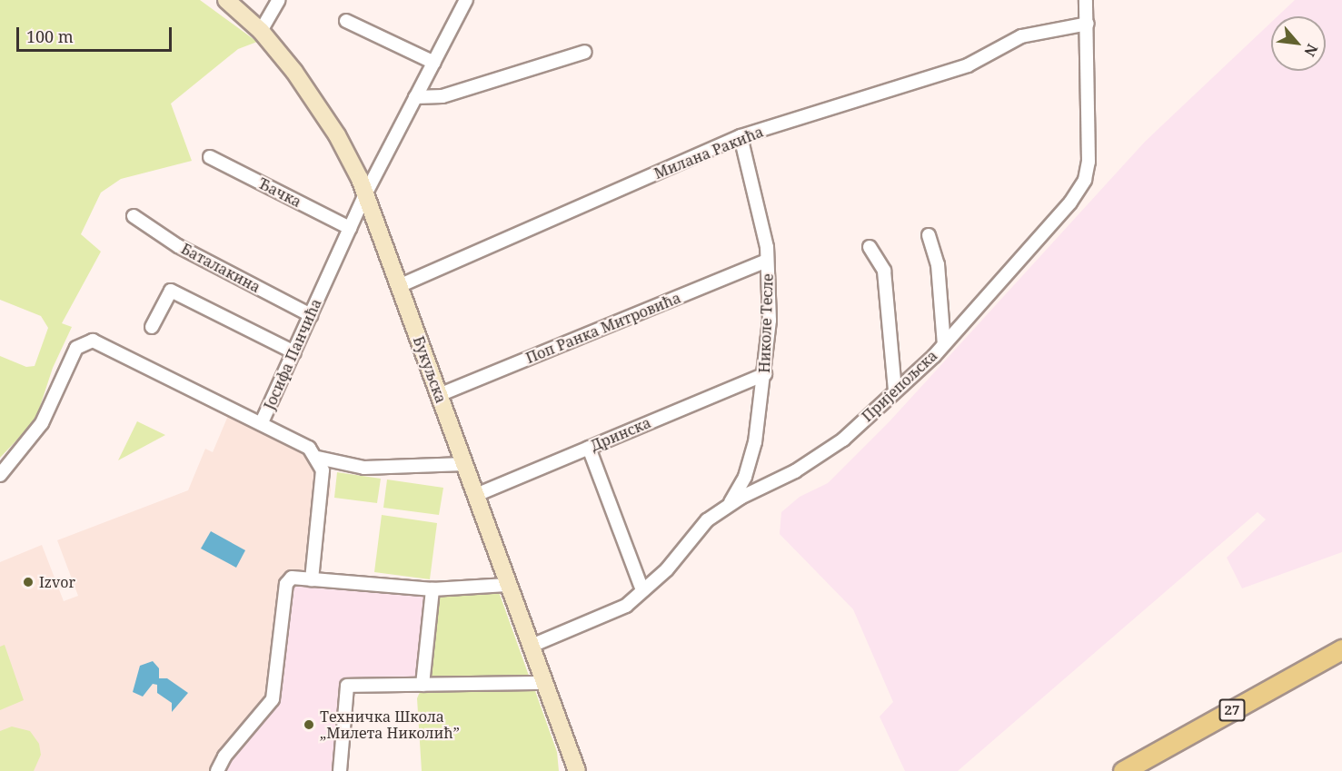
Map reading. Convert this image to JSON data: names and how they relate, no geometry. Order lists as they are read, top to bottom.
{
  "streets": {
    "main road": ["Букуљска", "27"],
    "street": [
      "Милана Ракића",
      "Ђачка",
      "Баталакина",
      "Николе Тесле",
      "Поп Ранка Митровића",
      "Јосифа Панчића",
      "Пријепољска",
      "Дринска"
    ]
  },
  "crossings": [
    ["Милана Ракића", "Николе Тесле"],
    ["Милана Ракића", "Букуљска"],
    ["Милана Ракића", "Пријепољска"],
    ["Ђачка", "Јосифа Панчића"],
    ["Баталакина", "Јосифа Панчића"],
    ["Николе Тесле", "Поп Ранка Митровића"],
    ["Николе Тесле", "Пријепољска"],
    ["Николе Тесле", "Дринска"],
    ["Поп Ранка Митровића", "Букуљска"],
    ["Јосифа Панчића", "Букуљска"],
    ["Букуљска", "Пријепољска"],
    ["Букуљска", "Дринска"]
  ],
  "places": ["Izvor", "Техничка Школа „Милета Николић”"],
  "scale_bar": "100 m",
  "north": "bottom right"
}
